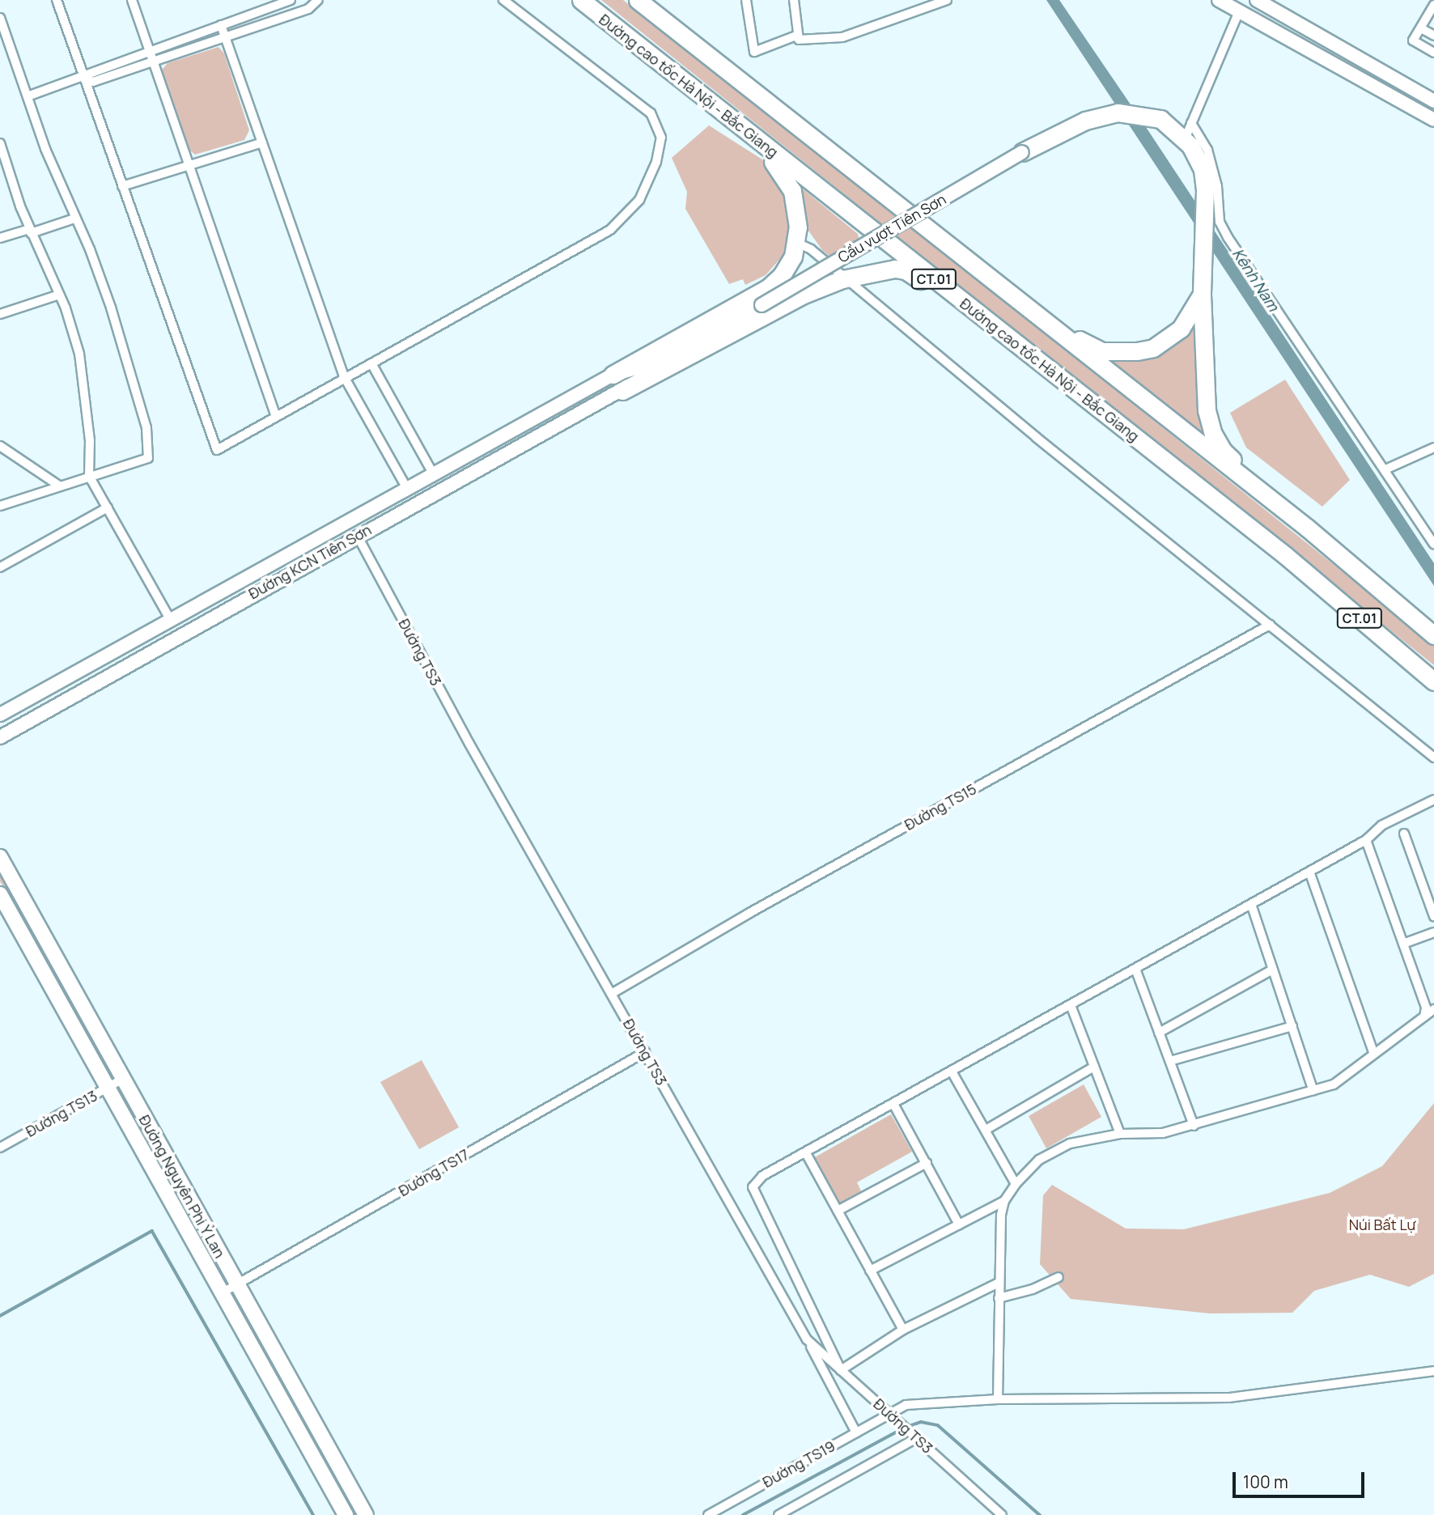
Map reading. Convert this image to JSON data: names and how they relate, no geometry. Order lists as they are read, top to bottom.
{
  "streets": {
    "highway": ["Đường cao tốc Hà Nội - Bắc Giang", "CT.01"],
    "main road": ["Cầu vượt Tiên Sơn", "Đường KCN Tiên Sơn", "Đường Nguyên Phi Ỷ Lan"],
    "street": [
      "Đường TS3",
      "Đường TS15",
      "Đường TS13",
      "Đường TS17",
      "Đường TS19"
    ]
  },
  "crossings": [
    ["Cầu vượt Tiên Sơn", "Đường KCN Tiên Sơn"],
    ["Đường KCN Tiên Sơn", "Đường TS3"],
    ["Đường TS3", "Đường TS15"],
    ["Đường TS3", "Đường TS17"],
    ["Đường TS3", "Đường TS19"],
    ["Đường TS13", "Đường Nguyên Phi Ỷ Lan"],
    ["Đường TS17", "Đường Nguyên Phi Ỷ Lan"]
  ],
  "water": ["Kênh Nam"],
  "parks": ["Núi Bất Lự"],
  "scale_bar": "100 m"
}
